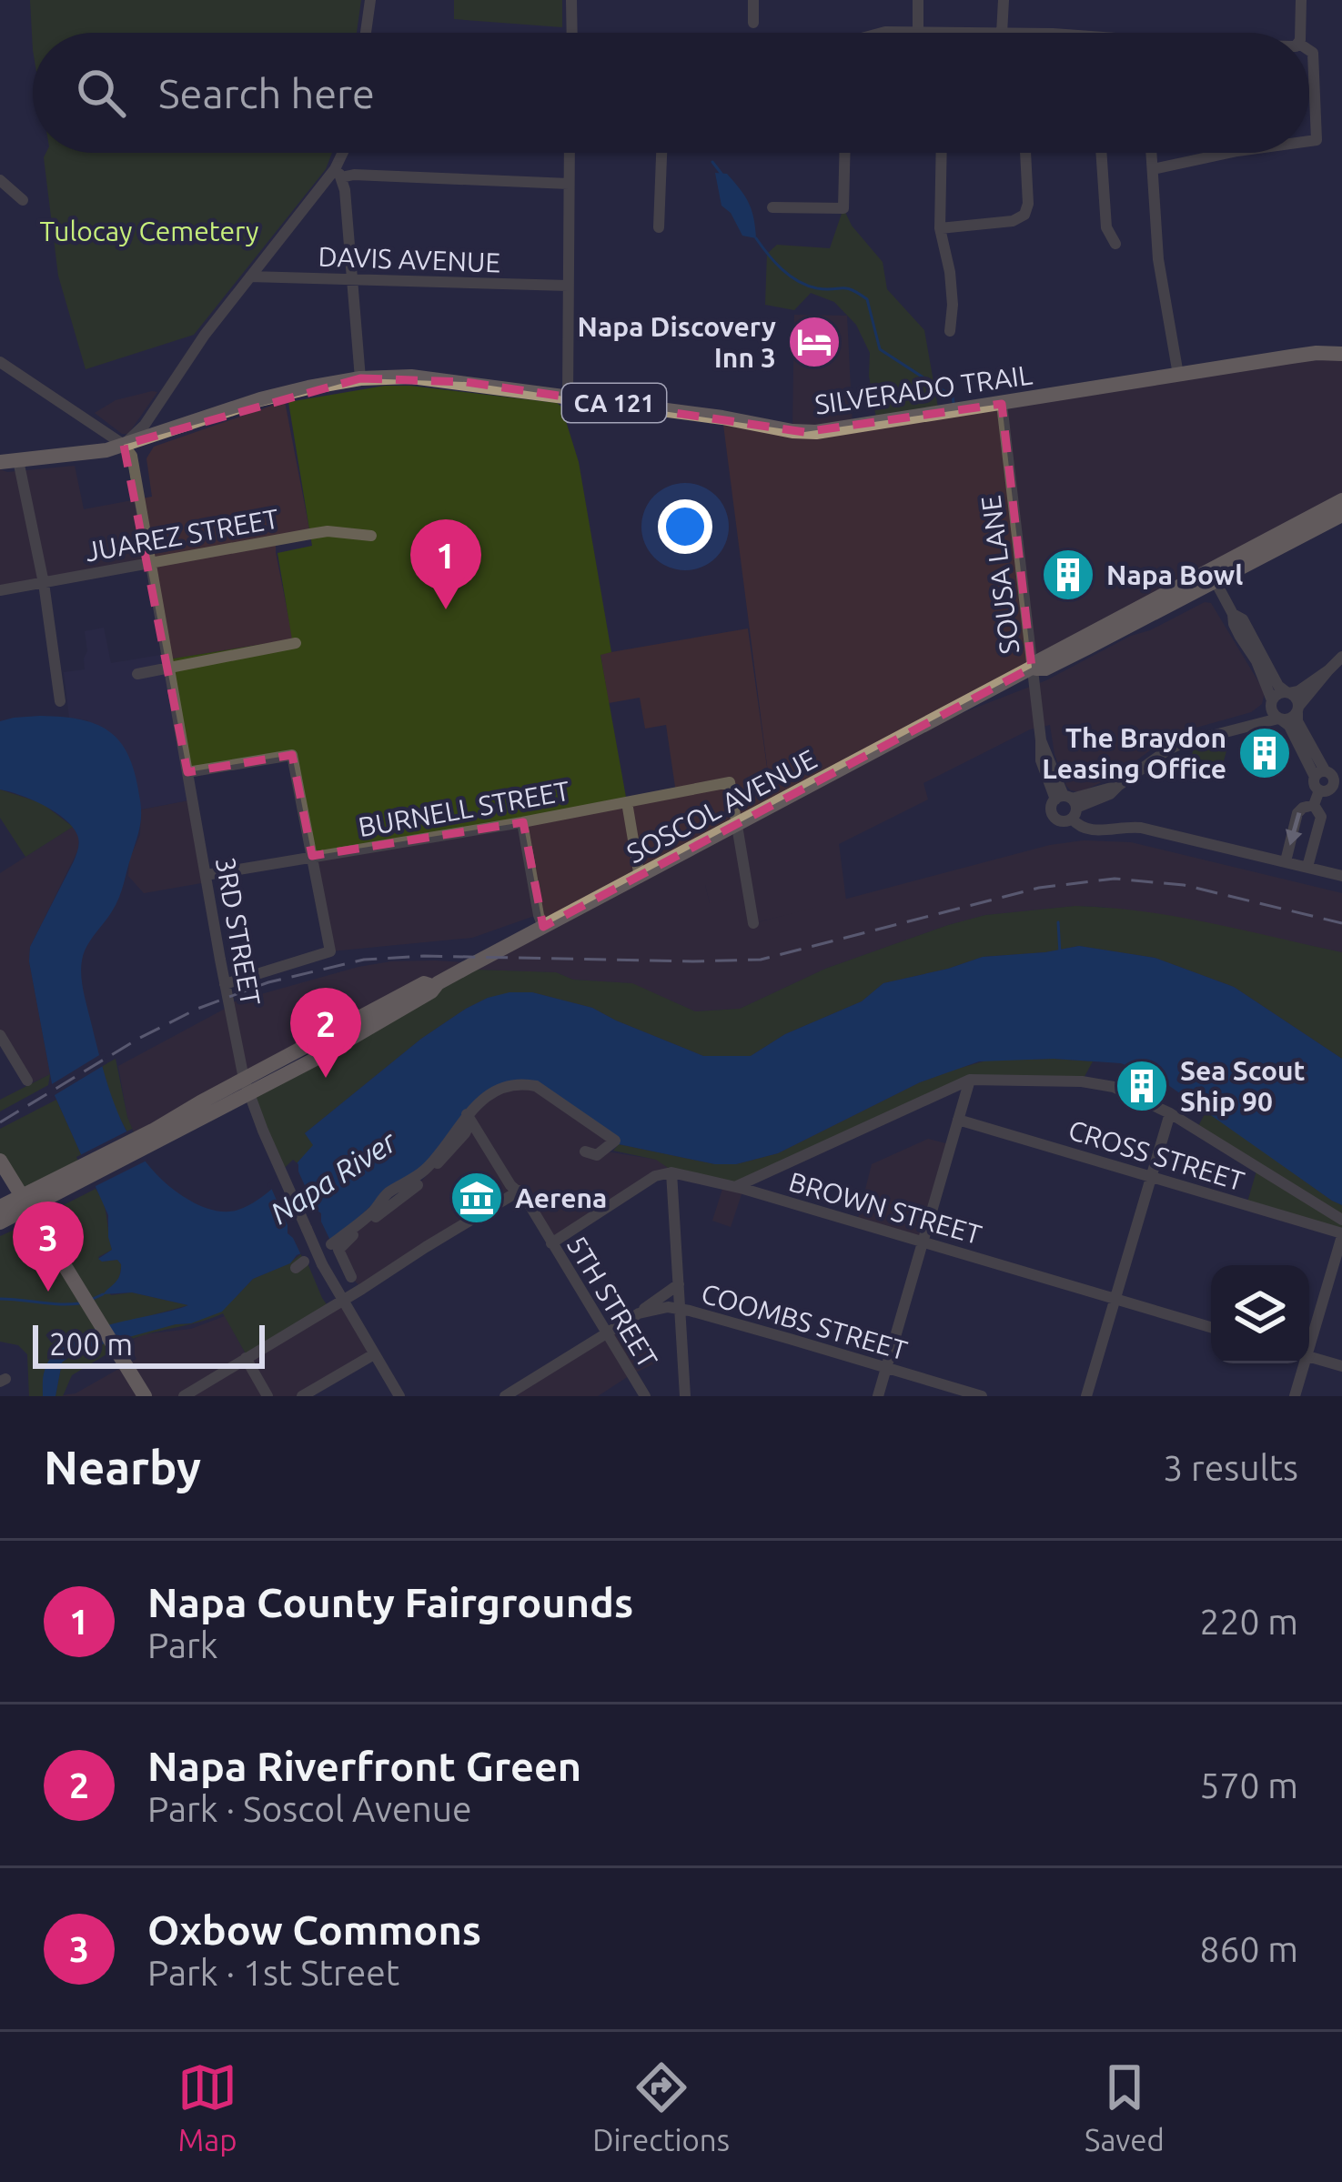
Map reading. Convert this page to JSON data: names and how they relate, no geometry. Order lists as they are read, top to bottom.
{
  "streets": {
    "main road": ["SILVERADO TRAIL", "CA 121", "SOSCOL AVENUE"],
    "street": [
      "DAVIS AVENUE",
      "JUAREZ STREET",
      "SOUSA LANE",
      "BURNELL STREET",
      "3RD STREET",
      "CROSS STREET",
      "BROWN STREET",
      "5TH STREET",
      "COOMBS STREET"
    ]
  },
  "crossings": [
    ["SILVERADO TRAIL", "SOUSA LANE"],
    ["SILVERADO TRAIL", "3RD STREET"],
    ["JUAREZ STREET", "3RD STREET"],
    ["SOUSA LANE", "SOSCOL AVENUE"],
    ["SOSCOL AVENUE", "BURNELL STREET"],
    ["SOSCOL AVENUE", "3RD STREET"],
    ["BURNELL STREET", "3RD STREET"],
    ["5TH STREET", "COOMBS STREET"]
  ],
  "water": ["Napa River"],
  "parks": ["Tulocay Cemetery"],
  "places": {
    "hotel": ["Napa Discovery Inn 3"],
    "building": ["Napa Bowl", "The Braydon Leasing Office", "Sea Scout Ship 90"],
    "museum": ["Aerena"]
  },
  "scale_bar": "200 m",
  "page": {
    "search": "Search here",
    "pins": ["1", "2", "3"],
    "scale": "200 m",
    "heading": ["Nearby", "3 results"],
    "list": [
      {
        "mark": "1",
        "name": "Napa County Fairgrounds",
        "note": "Park",
        "value": "220 m"
      },
      {
        "mark": "2",
        "name": "Napa Riverfront Green",
        "note": "Park · Soscol Avenue",
        "value": "570 m"
      },
      {
        "mark": "3",
        "name": "Oxbow Commons",
        "note": "Park · 1st Street",
        "value": "860 m"
      }
    ],
    "nav": ["Map", "Directions", "Saved"]
  }
}
